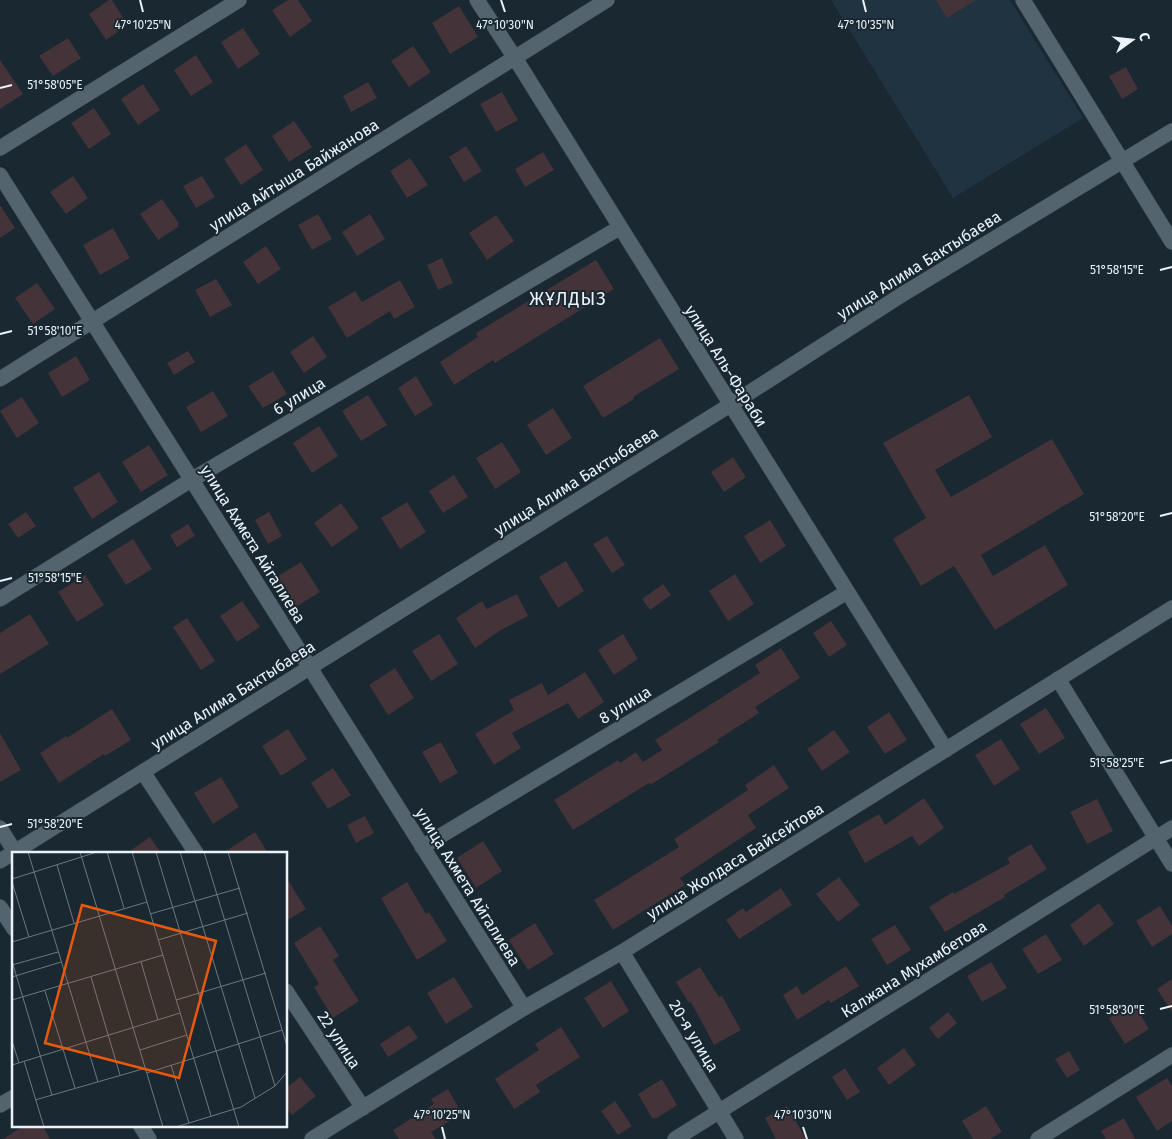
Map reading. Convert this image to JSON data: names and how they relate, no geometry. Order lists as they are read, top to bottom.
{
  "streets": {
    "street": [
      "улица Айтыша Байжанова",
      "улица Алима Бактыбаева",
      "улица Аль-Фараби",
      "6 улица",
      "улица Ахмета Айгалиева",
      "8 улица",
      "улица Жолдаса Байсейтова",
      "Калжана Мухамбетова",
      "20-я улица",
      "22 улица"
    ]
  },
  "crossings": [
    ["улица Айтыша Байжанова", "улица Аль-Фараби"],
    ["улица Айтыша Байжанова", "улица Ахмета Айгалиева"],
    ["улица Алима Бактыбаева", "улица Аль-Фараби"],
    ["улица Алима Бактыбаева", "улица Ахмета Айгалиева"],
    ["улица Аль-Фараби", "6 улица"],
    ["улица Аль-Фараби", "8 улица"],
    ["улица Аль-Фараби", "улица Жолдаса Байсейтова"],
    ["6 улица", "улица Ахмета Айгалиева"],
    ["улица Ахмета Айгалиева", "8 улица"],
    ["улица Ахмета Айгалиева", "улица Жолдаса Байсейтова"],
    ["улица Жолдаса Байсейтова", "20-я улица"],
    ["улица Жолдаса Байсейтова", "22 улица"],
    ["Калжана Мухамбетова", "20-я улица"]
  ],
  "districts": ["ЖҰЛДЫЗ"],
  "north": "right",
  "coordinates": [
    "47°10'25\"N",
    "47°10'30\"N",
    "47°10'35\"N",
    "51°58'05\"E",
    "51°58'15\"E",
    "51°58'10\"E",
    "51°58'20\"E",
    "51°58'25\"E",
    "51°58'30\"E"
  ]
}
